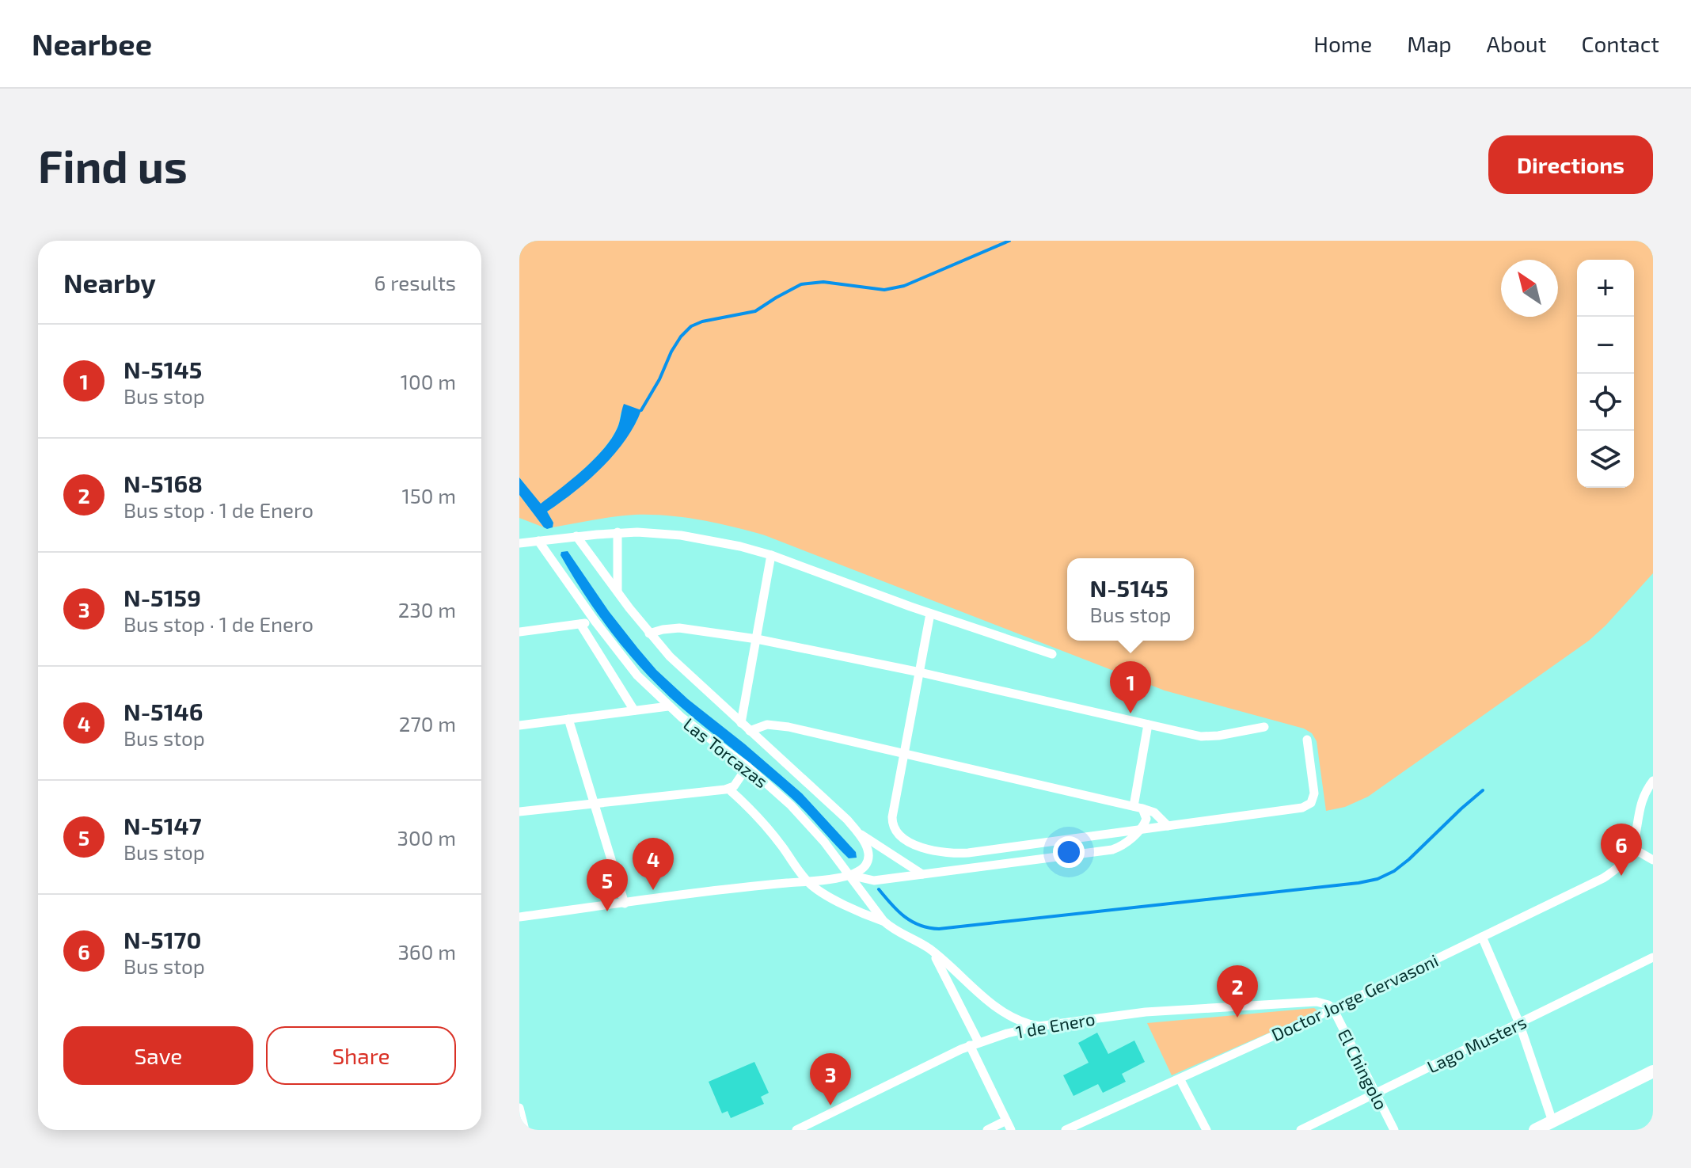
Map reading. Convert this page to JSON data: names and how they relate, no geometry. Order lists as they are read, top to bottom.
{
  "streets": {
    "street": [
      "Las Torcazas",
      "Doctor Jorge Gervasoni",
      "1 de Enero",
      "Lago Musters",
      "El Chingolo"
    ]
  },
  "crossings": [
    ["Las Torcazas", "1 de Enero"],
    ["Doctor Jorge Gervasoni", "1 de Enero"],
    ["Doctor Jorge Gervasoni", "El Chingolo"],
    ["1 de Enero", "El Chingolo"],
    ["Lago Musters", "El Chingolo"]
  ],
  "north": "top left",
  "page": {
    "header": "Nearbee",
    "nav": [
      "Home",
      "Map",
      "About",
      "Contact"
    ],
    "buttons": [
      "Directions",
      ["Save", "Share"]
    ],
    "title": "Find us",
    "heading": ["Nearby", "6 results"],
    "map_buttons": ["+", "−"],
    "list": [
      {
        "mark": "1",
        "name": "N-5145",
        "note": "Bus stop",
        "value": "100 m"
      },
      {
        "mark": "2",
        "name": "N-5168",
        "note": "Bus stop · 1 de Enero",
        "value": "150 m"
      },
      {
        "mark": "3",
        "name": "N-5159",
        "note": "Bus stop · 1 de Enero",
        "value": "230 m"
      },
      {
        "mark": "4",
        "name": "N-5146",
        "note": "Bus stop",
        "value": "270 m"
      },
      {
        "mark": "5",
        "name": "N-5147",
        "note": "Bus stop",
        "value": "300 m"
      },
      {
        "mark": "6",
        "name": "N-5170",
        "note": "Bus stop",
        "value": "360 m"
      }
    ],
    "popup": ["N-5145", "Bus stop"],
    "pins": [
      "1",
      "6",
      "4",
      "5",
      "2",
      "3"
    ]
  }
}
